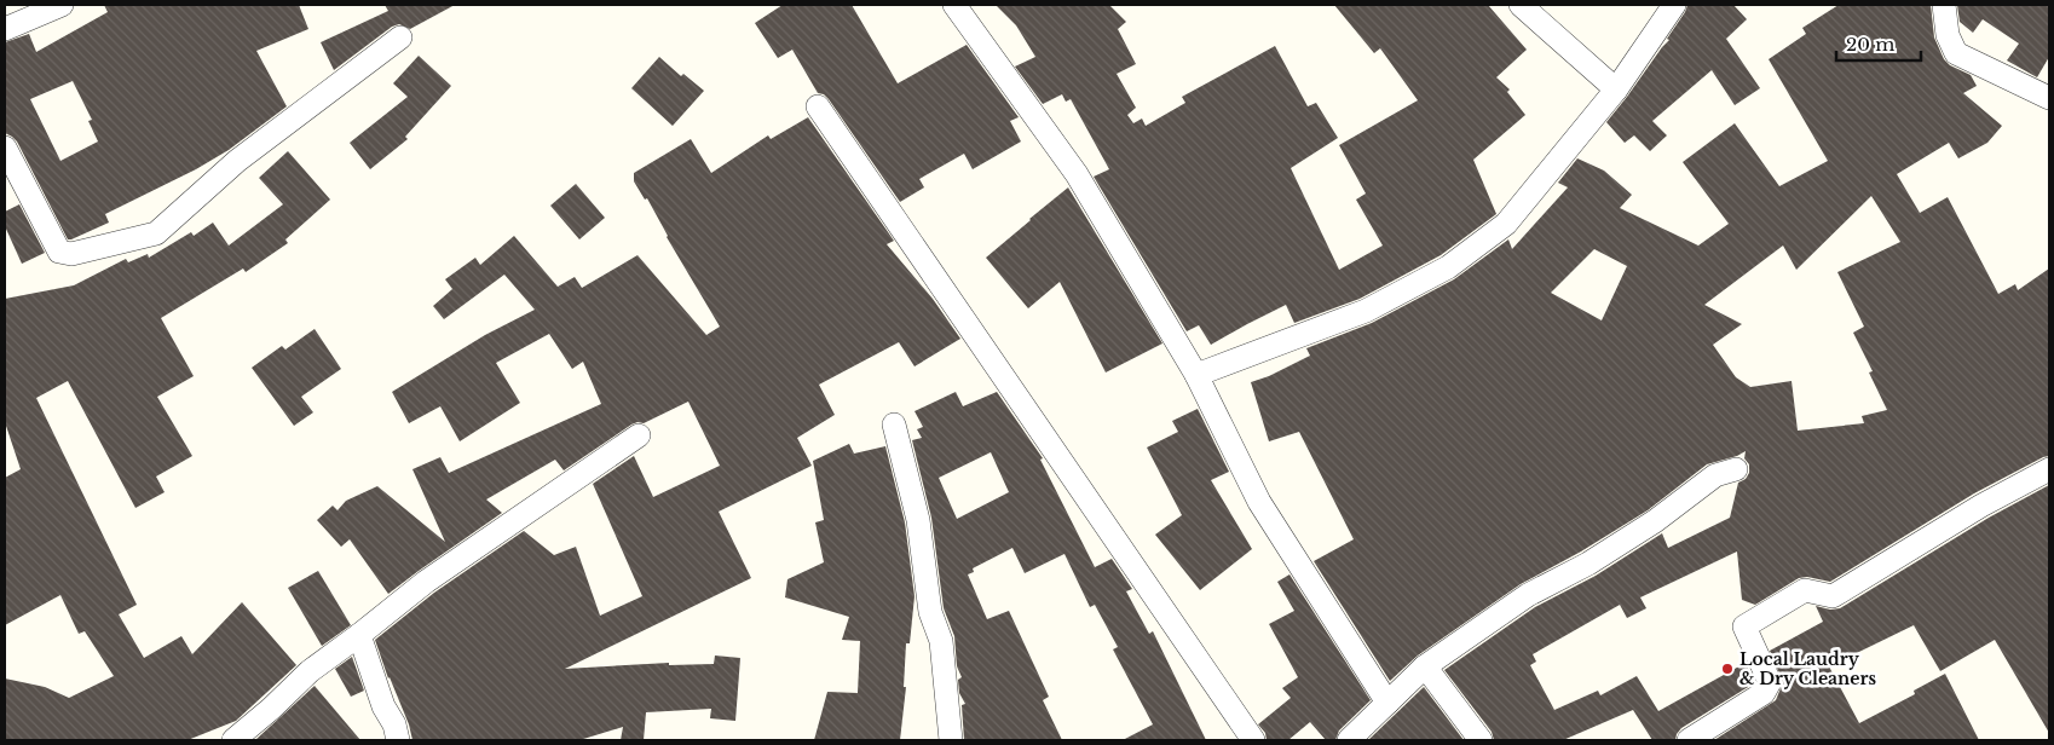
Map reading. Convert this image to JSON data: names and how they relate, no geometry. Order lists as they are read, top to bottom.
{
  "places": ["Local Laudry & Dry Cleaners"],
  "scale_bar": "20 m"
}
